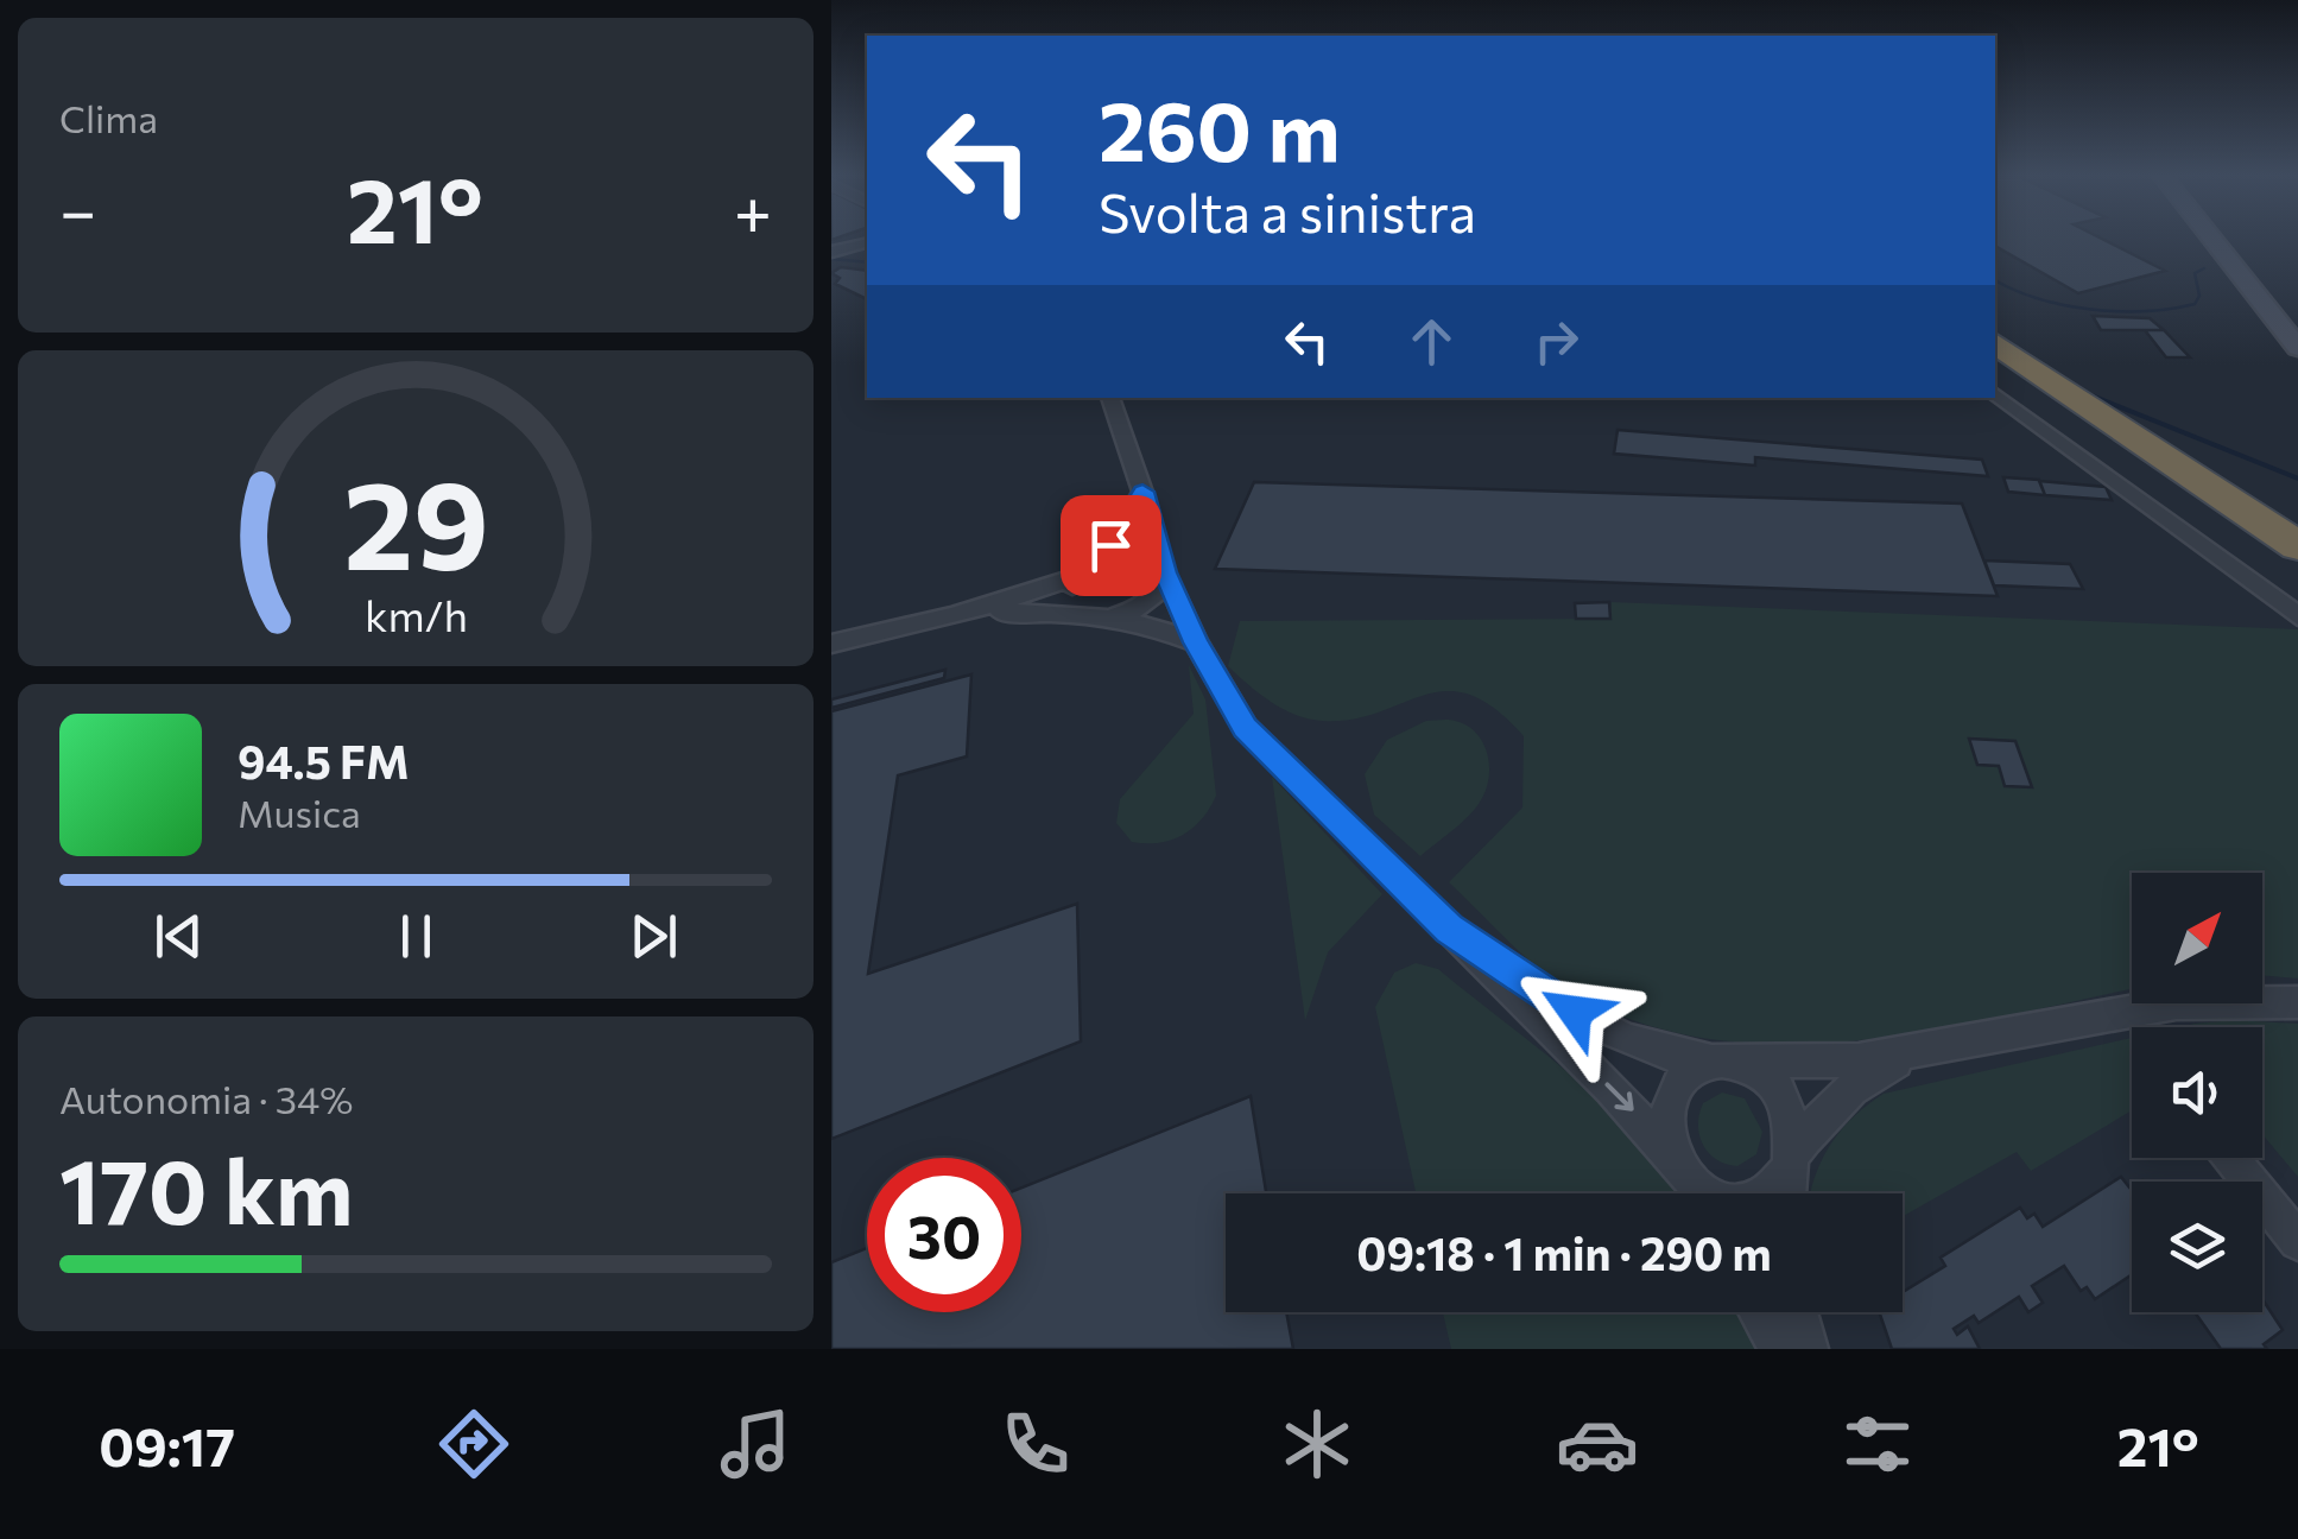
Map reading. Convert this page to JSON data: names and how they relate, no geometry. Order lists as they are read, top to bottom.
{
  "north": "top right",
  "page": {
    "tile": [
      "Clima",
      ["Autonomia · 34%", "170 km"]
    ],
    "turn": ["260 m", "Svolta a sinistra"],
    "heat": ["−", "21°", "+"],
    "song": ["94.5 FM", "Musica"],
    "limit": "30",
    "trip": "09:18 · 1 min · 290 m",
    "tabs": ["09:17", "21°"],
    "gauge": ["29", "km/h"]
  }
}
